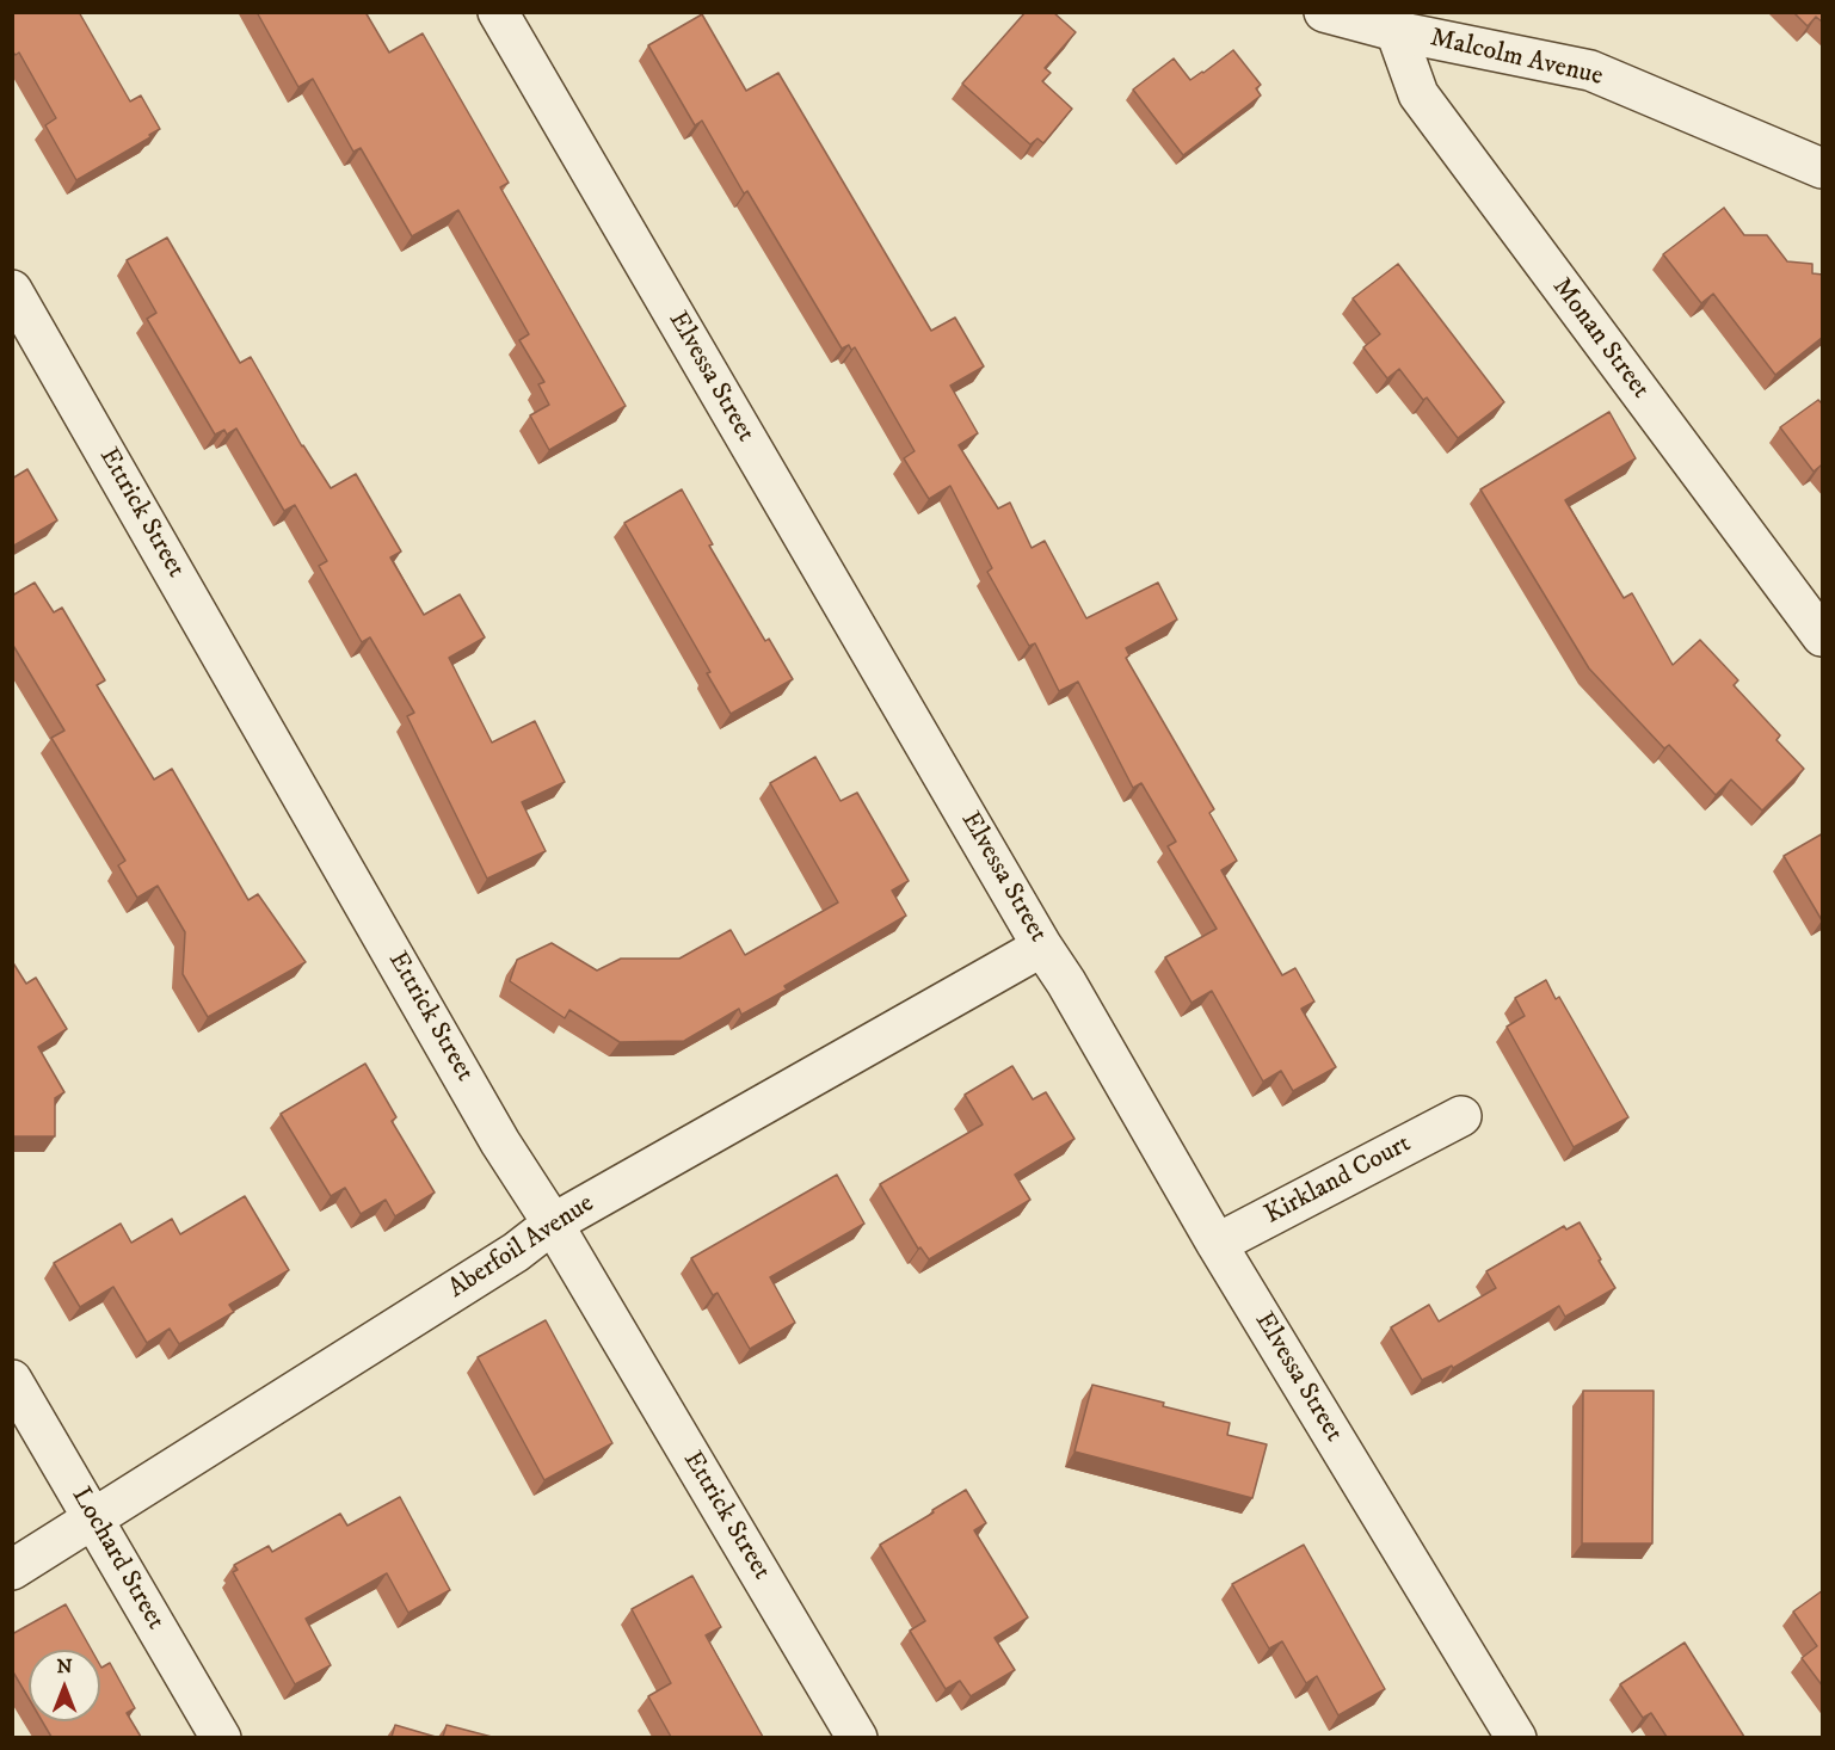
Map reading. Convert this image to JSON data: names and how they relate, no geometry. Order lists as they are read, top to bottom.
{
  "streets": {
    "street": [
      "Malcolm Avenue",
      "Monan Street",
      "Elvessa Street",
      "Ettrick Street",
      "Kirkland Court",
      "Aberfoil Avenue",
      "Lochard Street"
    ]
  },
  "crossings": [
    ["Malcolm Avenue", "Monan Street"],
    ["Elvessa Street", "Kirkland Court"],
    ["Elvessa Street", "Aberfoil Avenue"],
    ["Ettrick Street", "Aberfoil Avenue"],
    ["Aberfoil Avenue", "Lochard Street"]
  ],
  "north": "top"
}
